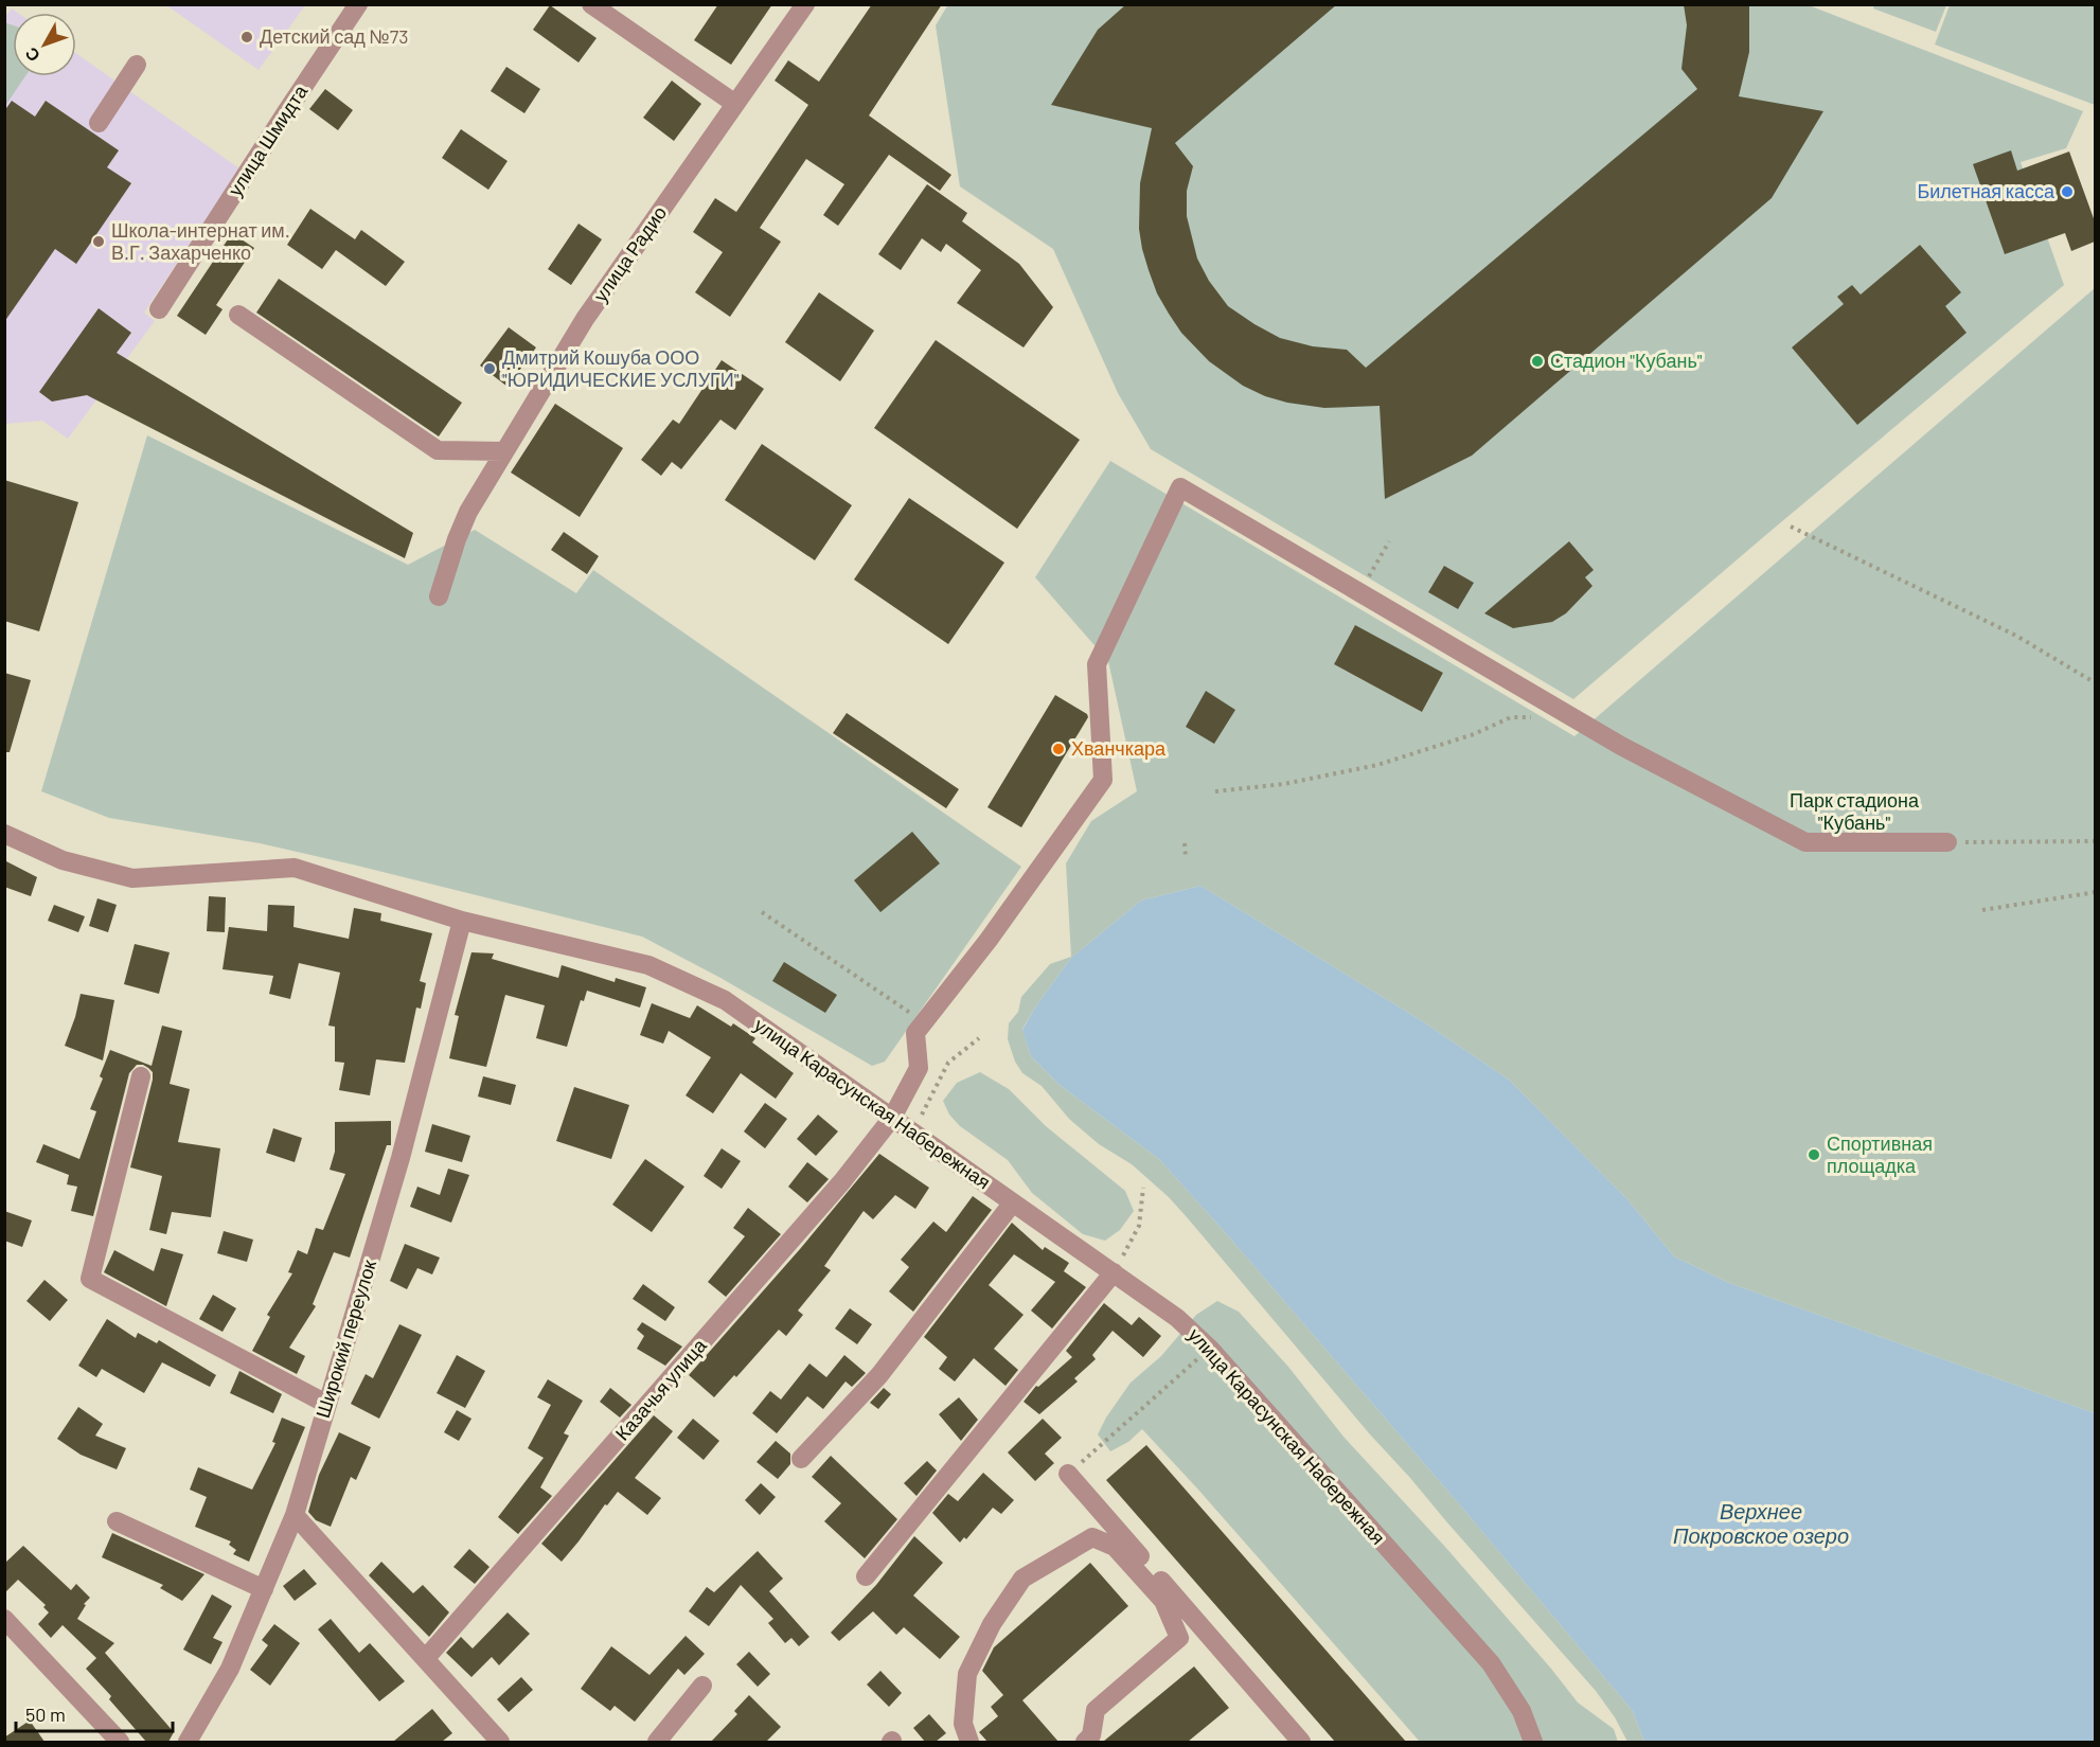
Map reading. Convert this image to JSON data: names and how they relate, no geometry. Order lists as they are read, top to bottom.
{
  "streets": {
    "street": [
      "улица Шмидта",
      "улица Радио",
      "улица Карасунская Набережная",
      "Широкий переулок",
      "Казачья улица"
    ]
  },
  "crossings": [
    ["улица Карасунская Набережная", "Широкий переулок"],
    ["улица Карасунская Набережная", "Казачья улица"]
  ],
  "water": ["Верхнее Покровское озеро"],
  "parks": ["Парк стадиона \"Кубань\""],
  "places": [
    "Детский сад №73",
    "Билетная касса",
    "Школа-интернат им. В.Г. Захарченко",
    "Стадион \"Кубань\"",
    "Дмитрий Кошуба ООО \"ЮРИДИЧЕСКИЕ УСЛУГИ\"",
    "Хванчкара",
    "Спортивная площадка"
  ],
  "scale_bar": "50 m",
  "north": "bottom left"
}
